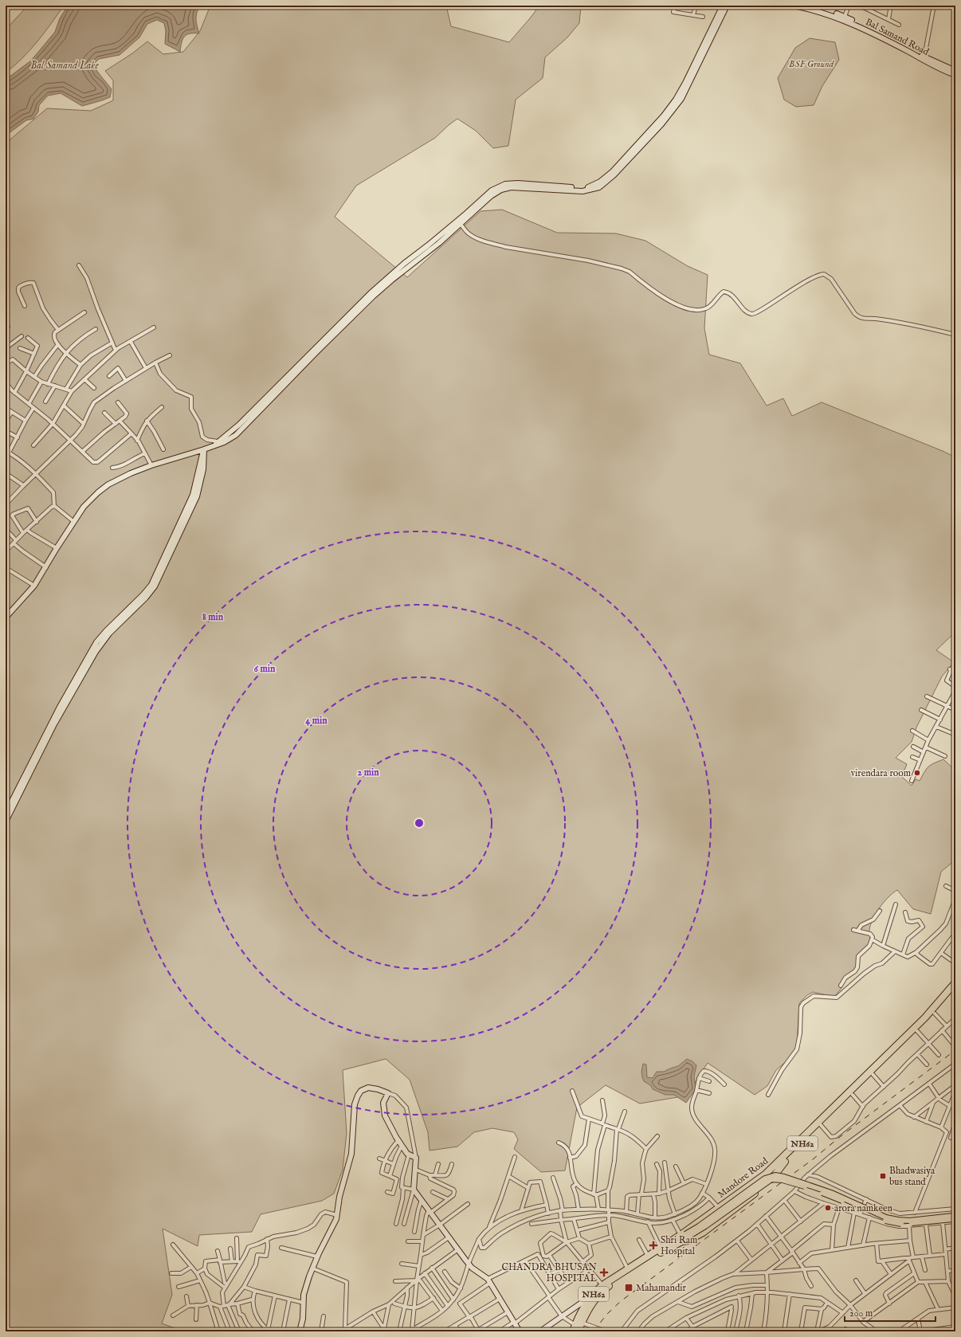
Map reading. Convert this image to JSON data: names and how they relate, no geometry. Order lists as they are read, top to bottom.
{
  "streets": {
    "highway": ["NH62", "Mandore Road"],
    "main road": ["Bal Samand Road"]
  },
  "water": ["Bal Samand Lake"],
  "parks": ["BSF Ground"],
  "places": {
    "other": ["virendara room", "arora namkeen"],
    "transit": ["Bhadwasiya bus stand", "Mahamandir"],
    "health": ["Shri Ram Hospital", "CHANDRA BHUSAN HOSPITAL"]
  },
  "scale_bar": "200 m",
  "rings": [
    "8 min",
    "6 min",
    "4 min",
    "2 min"
  ]
}
